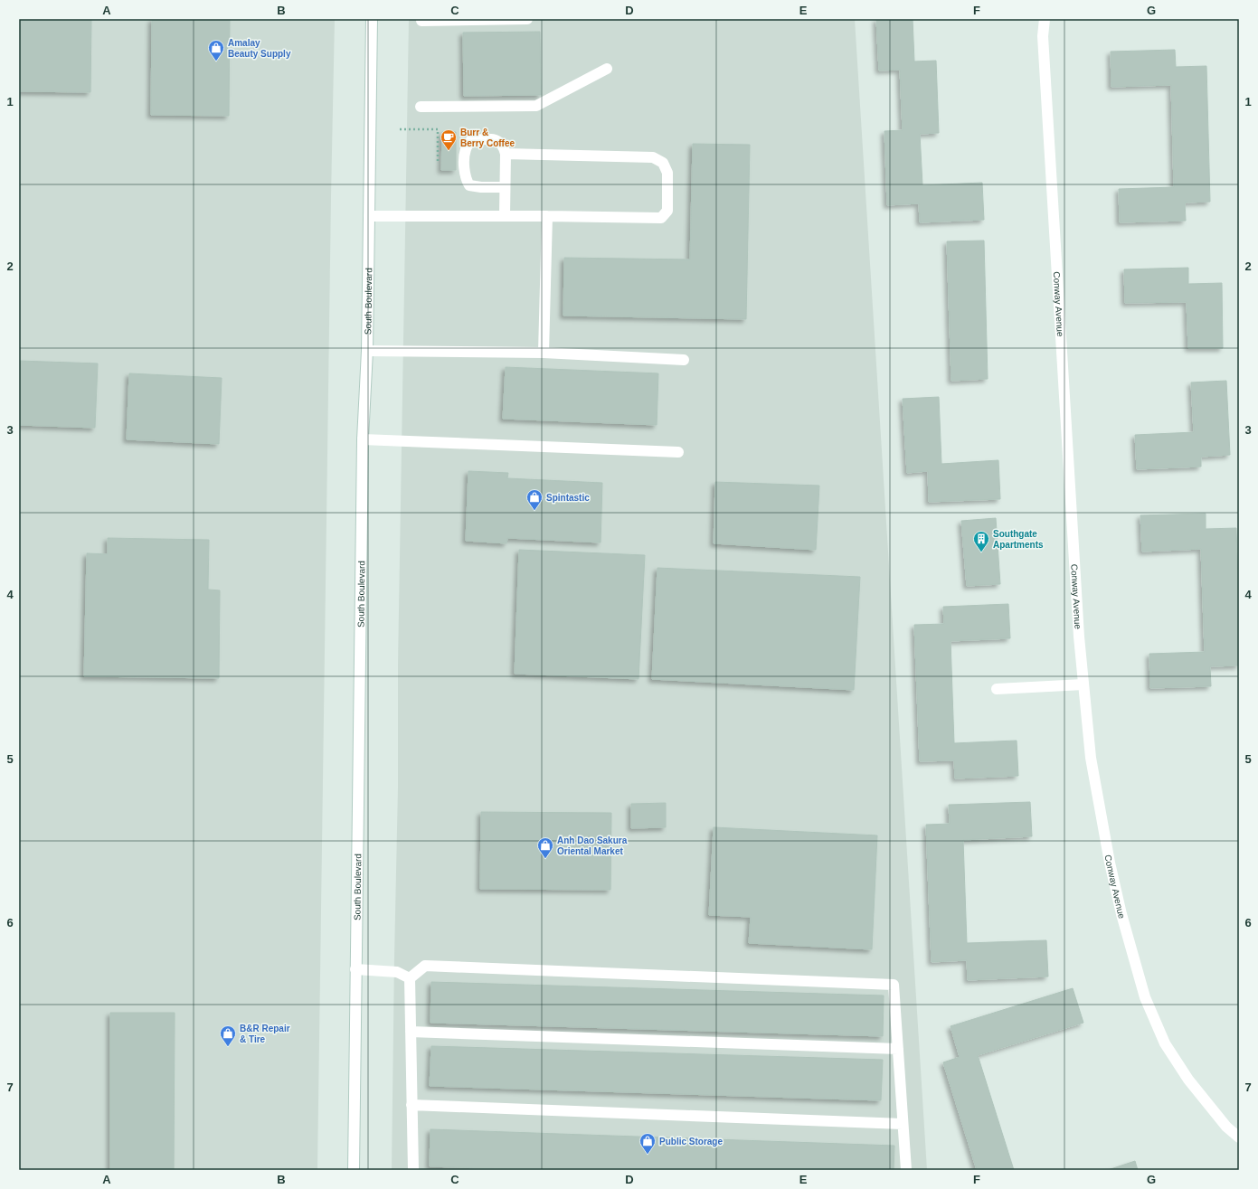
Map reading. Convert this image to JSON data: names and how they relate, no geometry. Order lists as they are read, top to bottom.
{
  "streets": {
    "main road": ["South Boulevard", "Conway Avenue"]
  },
  "places": {
    "shop": [
      "Amalay Beauty Supply",
      "Spintastic",
      "Anh Dao Sakura Oriental Market",
      "B&R Repair & Tire",
      "Public Storage"
    ],
    "cafe": ["Burr & Berry Coffee"],
    "building": ["Southgate Apartments"]
  },
  "grid": {
    "columns": [
      "A",
      "B",
      "C",
      "D",
      "E",
      "F",
      "G"
    ],
    "rows": [
      "1",
      "2",
      "3",
      "4",
      "5",
      "6",
      "7"
    ]
  }
}
